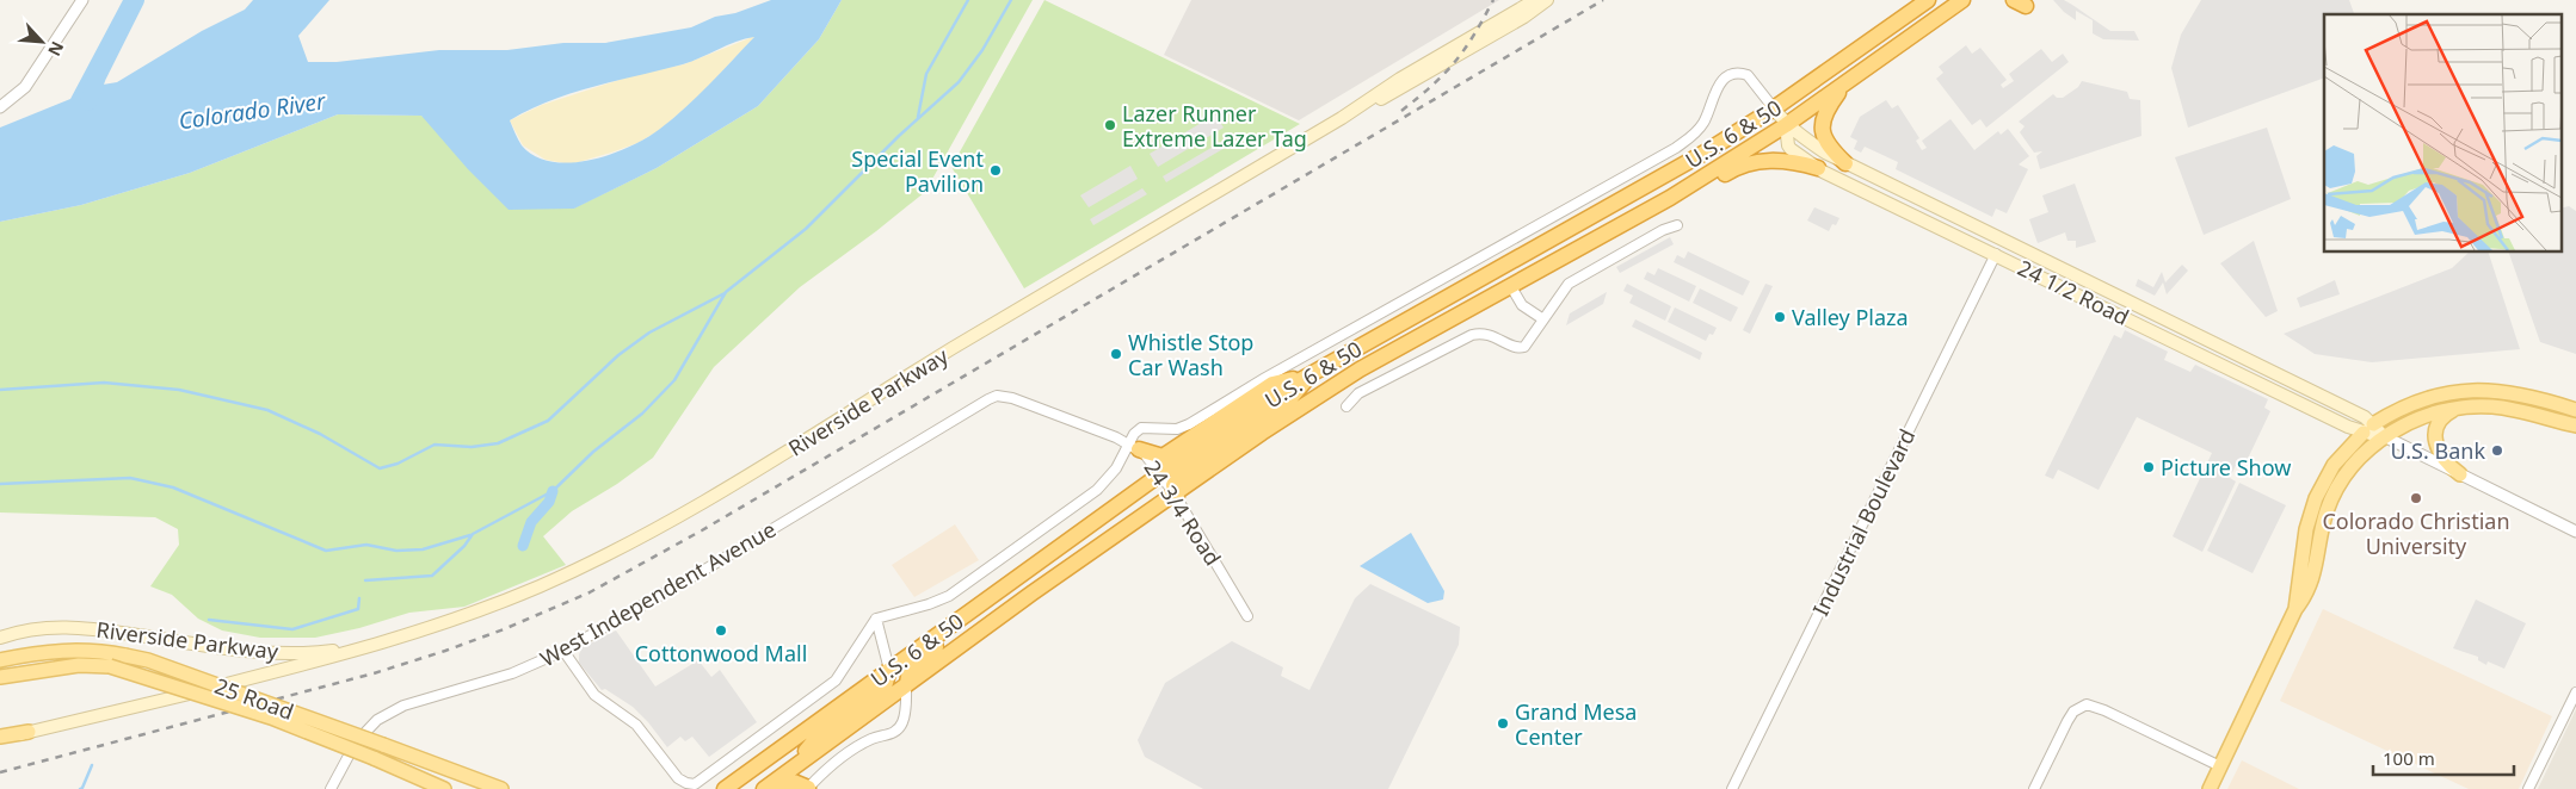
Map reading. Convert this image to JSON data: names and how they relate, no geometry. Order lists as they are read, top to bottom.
{
  "streets": {
    "highway": ["U.S. 6 & 50"],
    "main road": ["24 1/2 Road", "Riverside Parkway", "25 Road"],
    "street": ["24 3/4 Road", "Industrial Boulevard", "West Independent Avenue"]
  },
  "crossings": [
    ["U.S. 6 & 50", "24 1/2 Road"],
    ["U.S. 6 & 50", "24 3/4 Road"],
    ["24 1/2 Road", "Industrial Boulevard"],
    ["24 3/4 Road", "West Independent Avenue"]
  ],
  "water": ["Colorado River"],
  "places": [
    "Lazer Runner Extreme Lazer Tag",
    "Special Event Pavilion",
    "Valley Plaza",
    "Whistle Stop Car Wash",
    "U.S. Bank",
    "Picture Show",
    "Colorado Christian University",
    "Cottonwood Mall",
    "Grand Mesa Center"
  ],
  "scale_bar": "100 m",
  "north": "bottom right"
}
